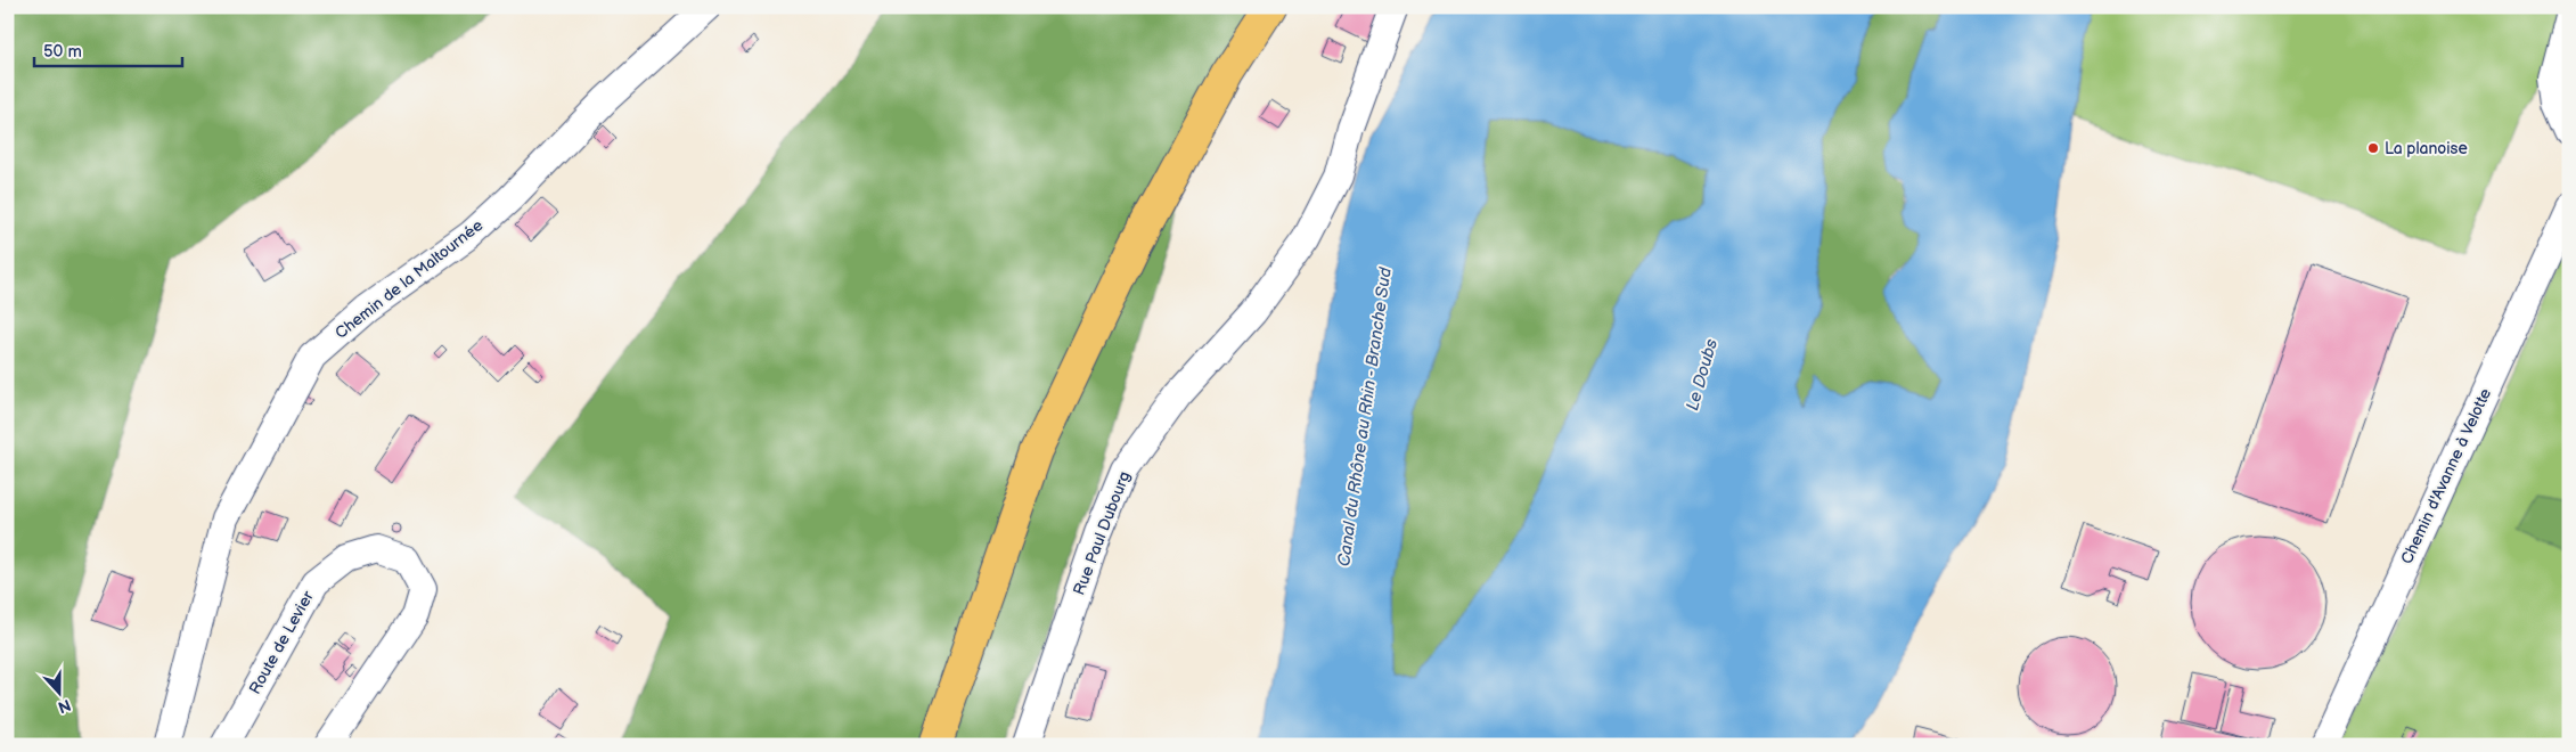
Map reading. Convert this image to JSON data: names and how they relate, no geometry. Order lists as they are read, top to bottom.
{
  "streets": {
    "street": [
      "Chemin de la Maltournée",
      "Chemin d'Avanne à Velotte",
      "Rue Paul Dubourg",
      "Route de Levier"
    ]
  },
  "water": ["Le Doubs", "Canal du Rhône au Rhin - Branche Sud"],
  "places": ["La planoise"],
  "scale_bar": "50 m",
  "north": "bottom"
}
